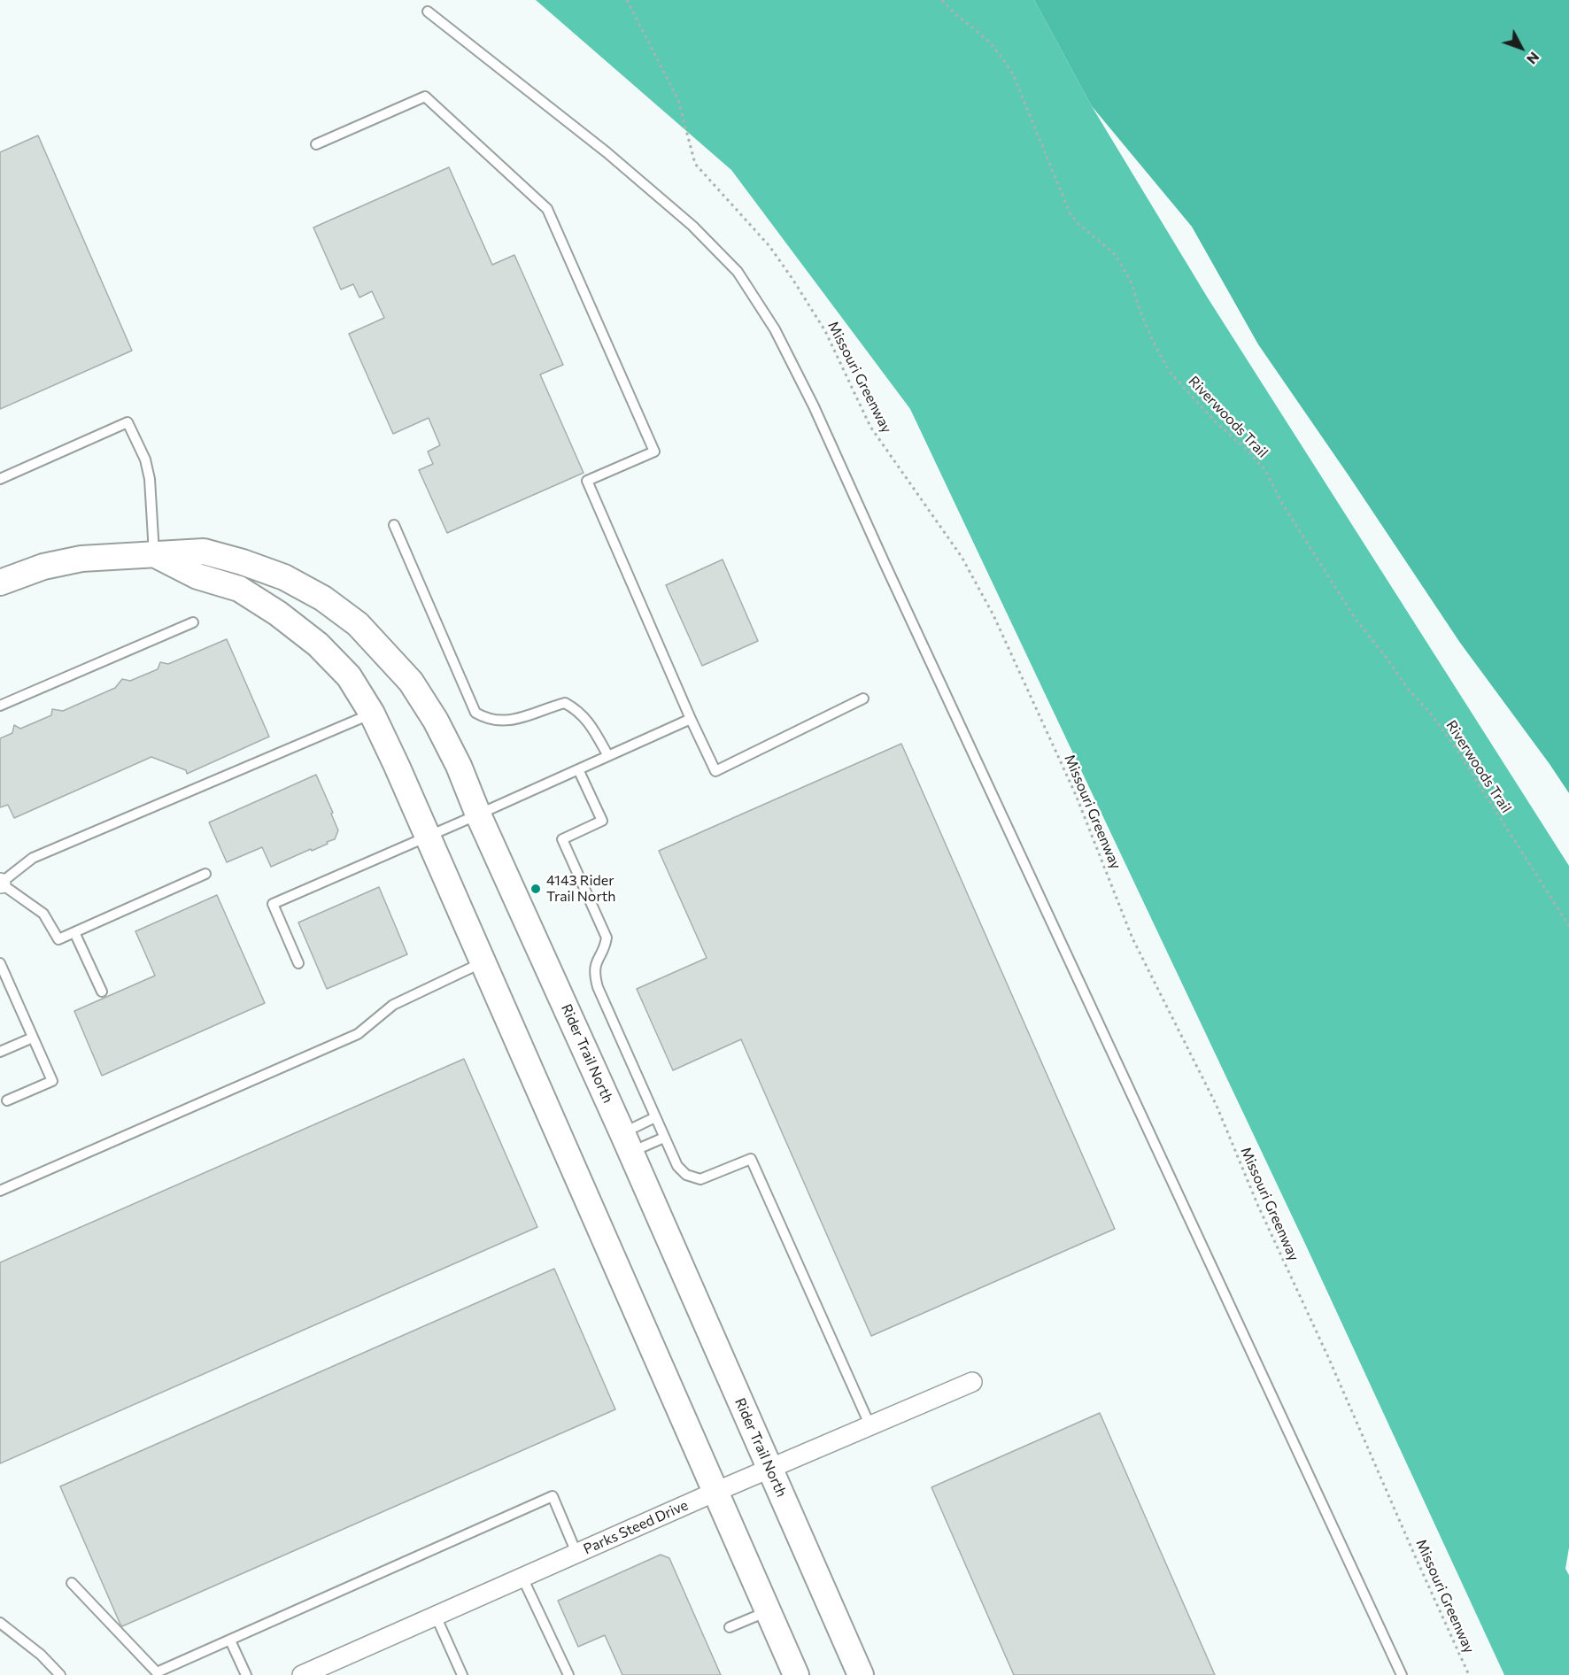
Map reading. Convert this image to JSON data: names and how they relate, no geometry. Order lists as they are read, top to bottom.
{
  "streets": {
    "street": ["Rider Trail North", "Parks Steed Drive"],
    "path": ["Missouri Greenway", "Riverwoods Trail"]
  },
  "crossings": [
    ["Rider Trail North", "Parks Steed Drive"]
  ],
  "places": ["4143 Rider Trail North"],
  "north": "bottom right"
}
